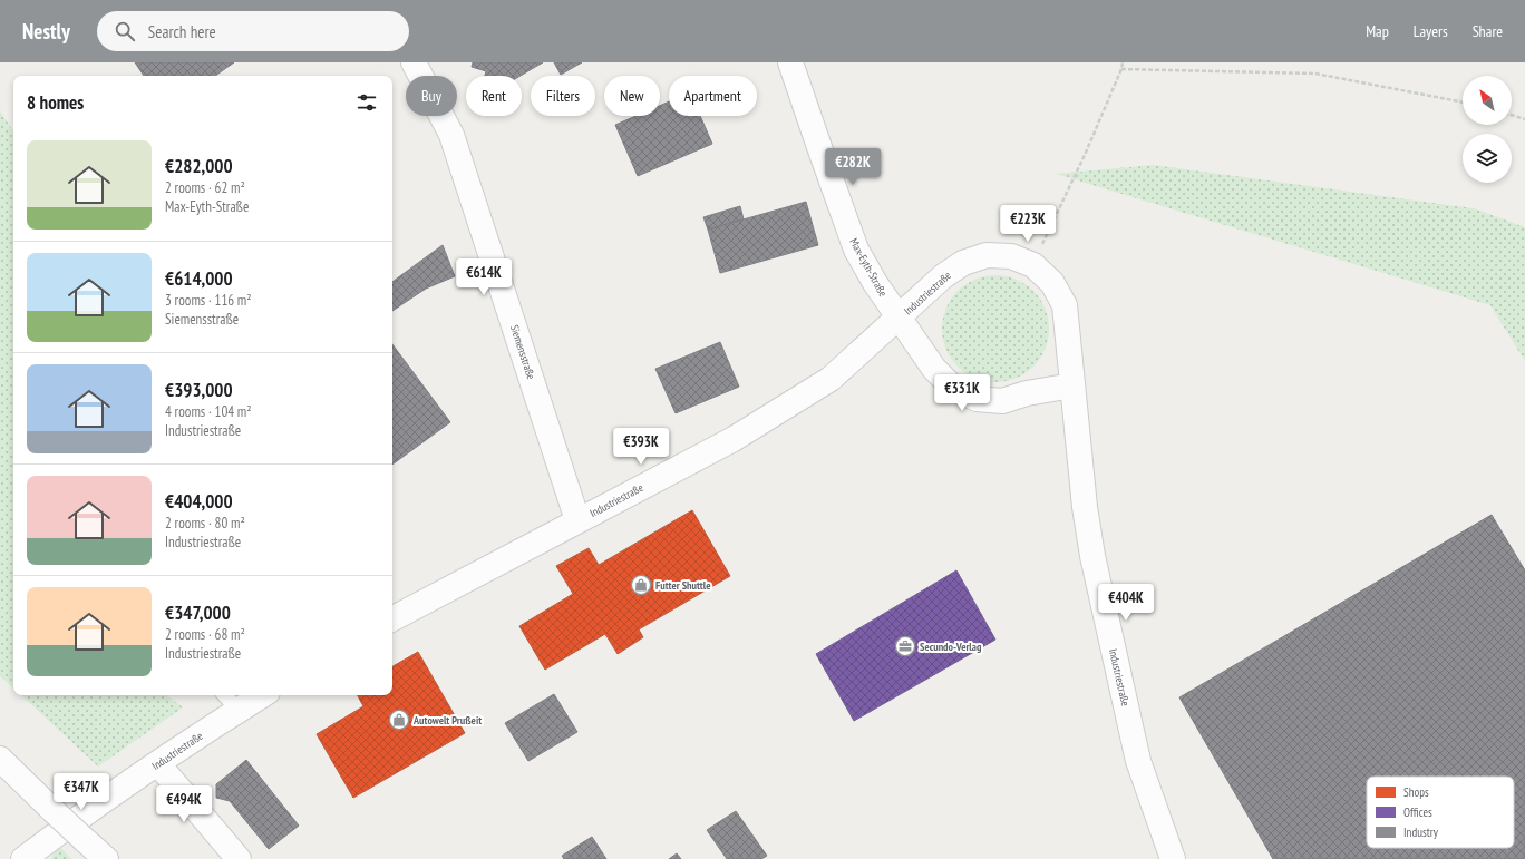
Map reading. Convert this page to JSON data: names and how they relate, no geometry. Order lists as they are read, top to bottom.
{
  "streets": {
    "street": ["Max-Eyth-Straße", "Industriestraße", "Siemensstraße"]
  },
  "crossings": [
    ["Max-Eyth-Straße", "Industriestraße"],
    ["Industriestraße", "Siemensstraße"]
  ],
  "places": {
    "shop": ["Futter Shuttle", "Autowelt Prußeit"],
    "office": ["Secundo-Verlag"]
  },
  "legend": ["Shops", "Offices", "Industry"],
  "north": "top left",
  "page": {
    "header": "Nestly",
    "search": "Search here",
    "nav": ["Map", "Layers", "Share"],
    "chip": [
      "Buy",
      "Rent",
      "Filters",
      "New",
      "Apartment"
    ],
    "heading": "8 homes",
    "list": [
      {
        "name": "€282,000",
        "note": "2 rooms · 62 m² · Max-Eyth-Straße"
      },
      {
        "name": "€614,000",
        "note": "3 rooms · 116 m² · Siemensstraße"
      },
      {
        "name": "€393,000",
        "note": "4 rooms · 104 m² · Industriestraße"
      },
      {
        "name": "€404,000",
        "note": "2 rooms · 80 m² · Industriestraße"
      },
      {
        "name": "€347,000",
        "note": "2 rooms · 68 m² · Industriestraße"
      }
    ],
    "price": [
      "€282K",
      "€223K",
      "€614K",
      "€331K",
      "€393K",
      "€404K",
      "€347K",
      "€494K"
    ]
  }
}
